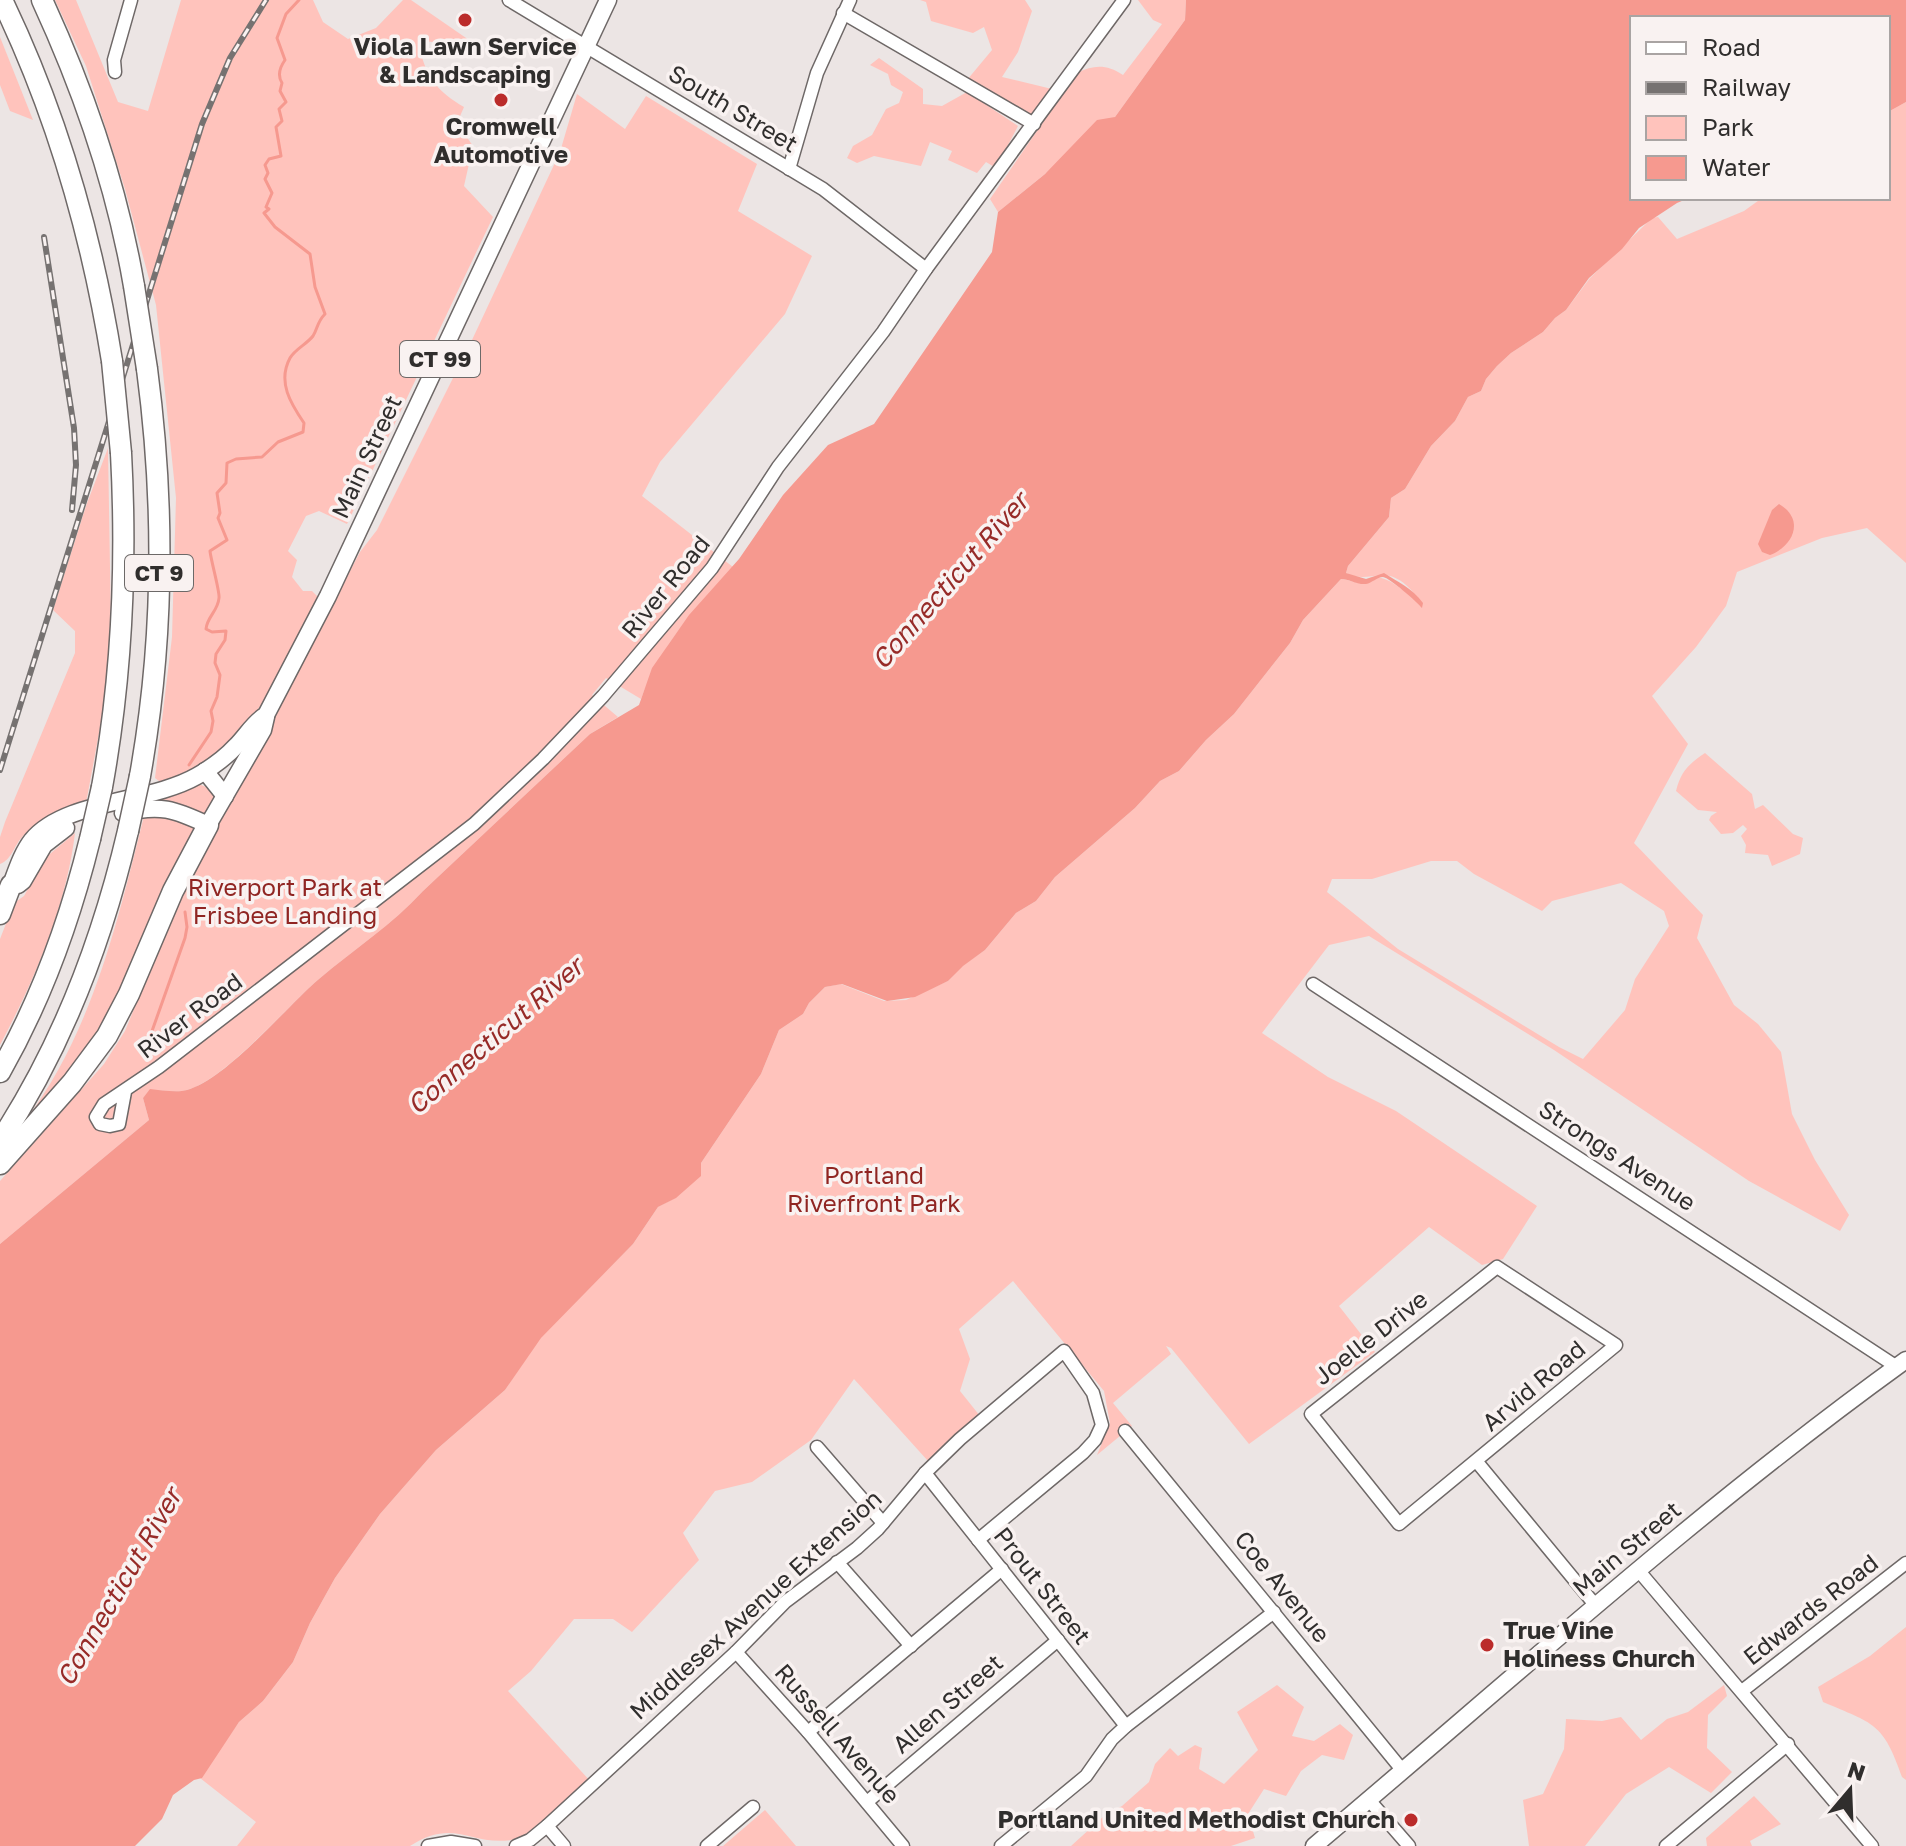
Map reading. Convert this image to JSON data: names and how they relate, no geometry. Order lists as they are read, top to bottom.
{
  "streets": {
    "highway": ["CT 9"],
    "main road": ["CT 99", "Main Street"],
    "street": [
      "South Street",
      "River Road",
      "Strongs Avenue",
      "Joelle Drive",
      "Arvid Road",
      "Prout Street",
      "Coe Avenue",
      "Middlesex Avenue Extension",
      "Edwards Road",
      "Allen Street",
      "Russell Avenue"
    ]
  },
  "crossings": [
    ["South Street", "Main Street"],
    ["South Street", "River Road"],
    ["Main Street", "Strongs Avenue"],
    ["Main Street", "Arvid Road"],
    ["Main Street", "Coe Avenue"],
    ["Joelle Drive", "Arvid Road"],
    ["Prout Street", "Middlesex Avenue Extension"],
    ["Prout Street", "Allen Street"],
    ["Middlesex Avenue Extension", "Russell Avenue"],
    ["Allen Street", "Russell Avenue"]
  ],
  "water": ["Connecticut River"],
  "parks": ["Riverport Park at Frisbee Landing", "Portland Riverfront Park"],
  "places": [
    "Viola Lawn Service & Landscaping",
    "Cromwell Automotive",
    "True Vine Holiness Church",
    "Portland United Methodist Church"
  ],
  "legend": [
    "Road",
    "Railway",
    "Park",
    "Water"
  ],
  "north": "top"
}
